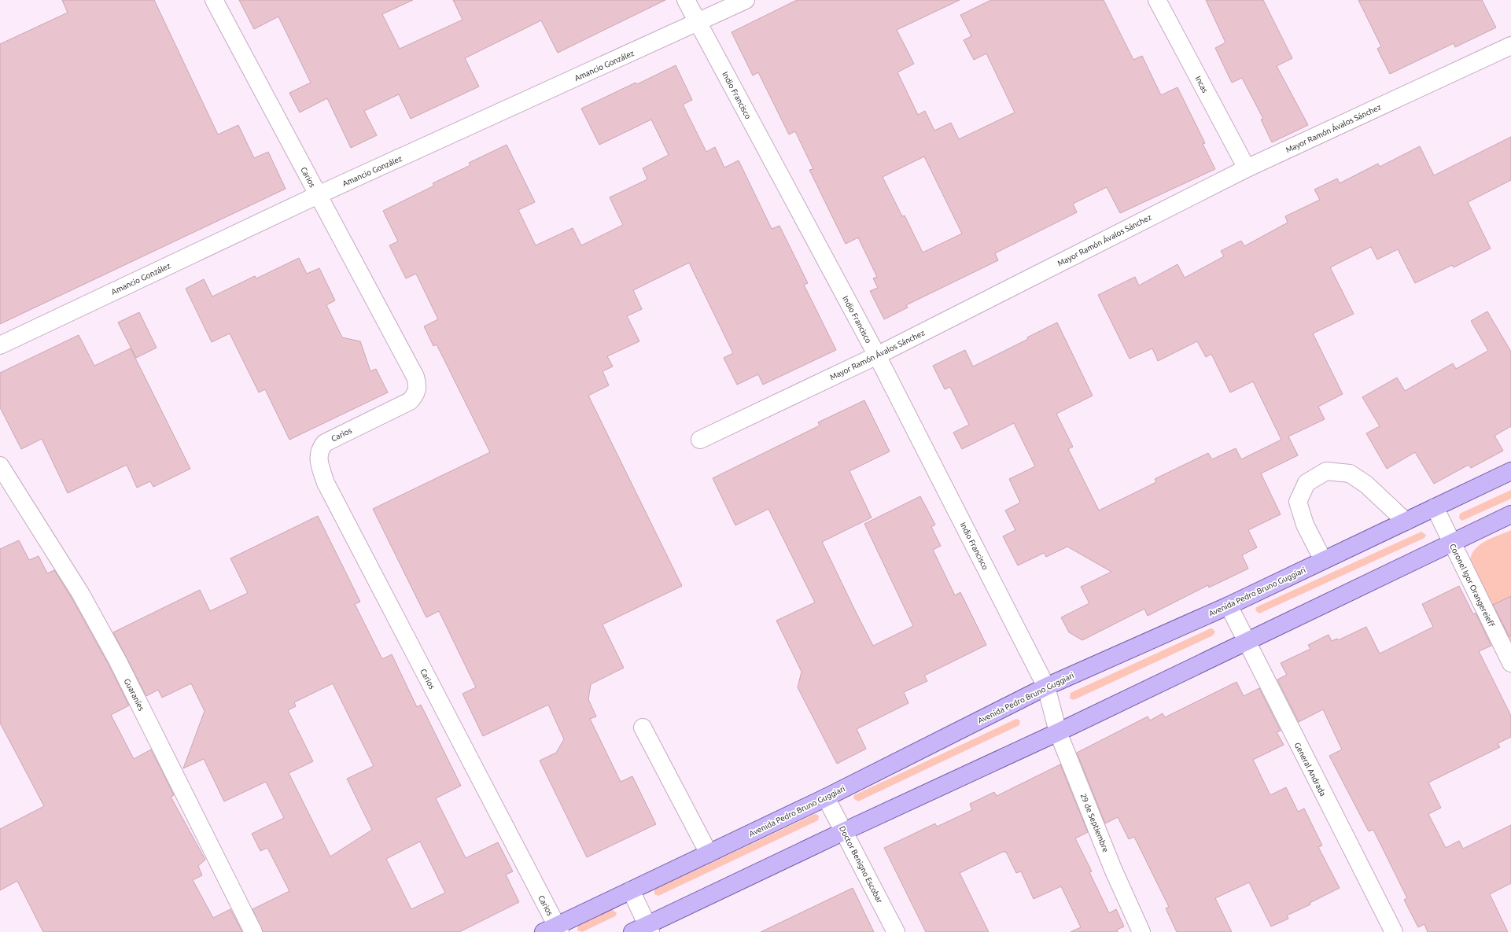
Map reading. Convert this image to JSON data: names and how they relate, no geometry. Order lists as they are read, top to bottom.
{
  "streets": {
    "main road": ["Avenida Pedro Bruno Guggiari"],
    "street": [
      "Amancio González",
      "Incas",
      "Indio Francisco",
      "Mayor Ramón Ávalos Sánchez",
      "Carios",
      "Coronel Igor Orangereieff",
      "Guaraníes",
      "General Andrada",
      "29 de Septiembre",
      "Doctor Benigno Escobar"
    ]
  },
  "crossings": [
    ["Amancio González", "Indio Francisco"],
    ["Amancio González", "Carios"],
    ["Incas", "Mayor Ramón Ávalos Sánchez"],
    ["Indio Francisco", "Mayor Ramón Ávalos Sánchez"],
    ["Indio Francisco", "Avenida Pedro Bruno Guggiari"],
    ["Indio Francisco", "29 de Septiembre"],
    ["Carios", "Avenida Pedro Bruno Guggiari"],
    ["Coronel Igor Orangereieff", "Avenida Pedro Bruno Guggiari"],
    ["Avenida Pedro Bruno Guggiari", "General Andrada"],
    ["Avenida Pedro Bruno Guggiari", "Doctor Benigno Escobar"]
  ]
}
